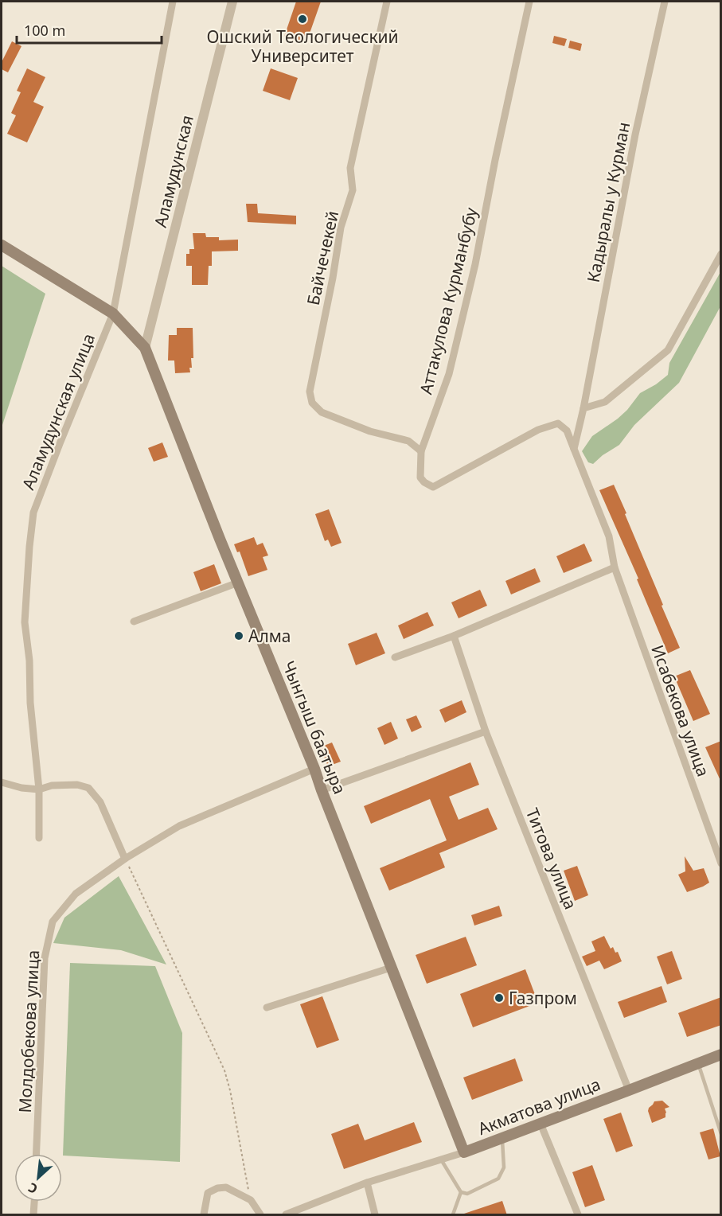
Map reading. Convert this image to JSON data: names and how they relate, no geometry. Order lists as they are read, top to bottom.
{
  "streets": {
    "main road": ["Чынгыш баатыра", "Акматова улица"],
    "street": [
      "Аламудунская",
      "Кадыралы у Курман",
      "Байчечекей",
      "Аттакулова Курманбубу",
      "Аламудунская улица",
      "Исабекова улица",
      "Титова улица",
      "Молдобекова улица"
    ]
  },
  "crossings": [
    ["Аламудунская", "Чынгыш баатыра"],
    ["Кадыралы у Курман", "Аттакулова Курманбубу"],
    ["Кадыралы у Курман", "Исабекова улица"],
    ["Байчечекей", "Аттакулова Курманбубу"],
    ["Аттакулова Курманбубу", "Исабекова улица"],
    ["Аламудунская улица", "Чынгыш баатыра"],
    ["Чынгыш баатыра", "Молдобекова улица"],
    ["Чынгыш баатыра", "Акматова улица"],
    ["Титова улица", "Акматова улица"]
  ],
  "places": ["Ошский Теологический Университет", "Алма", "Газпром"],
  "scale_bar": "100 m",
  "north": "bottom left"
}
